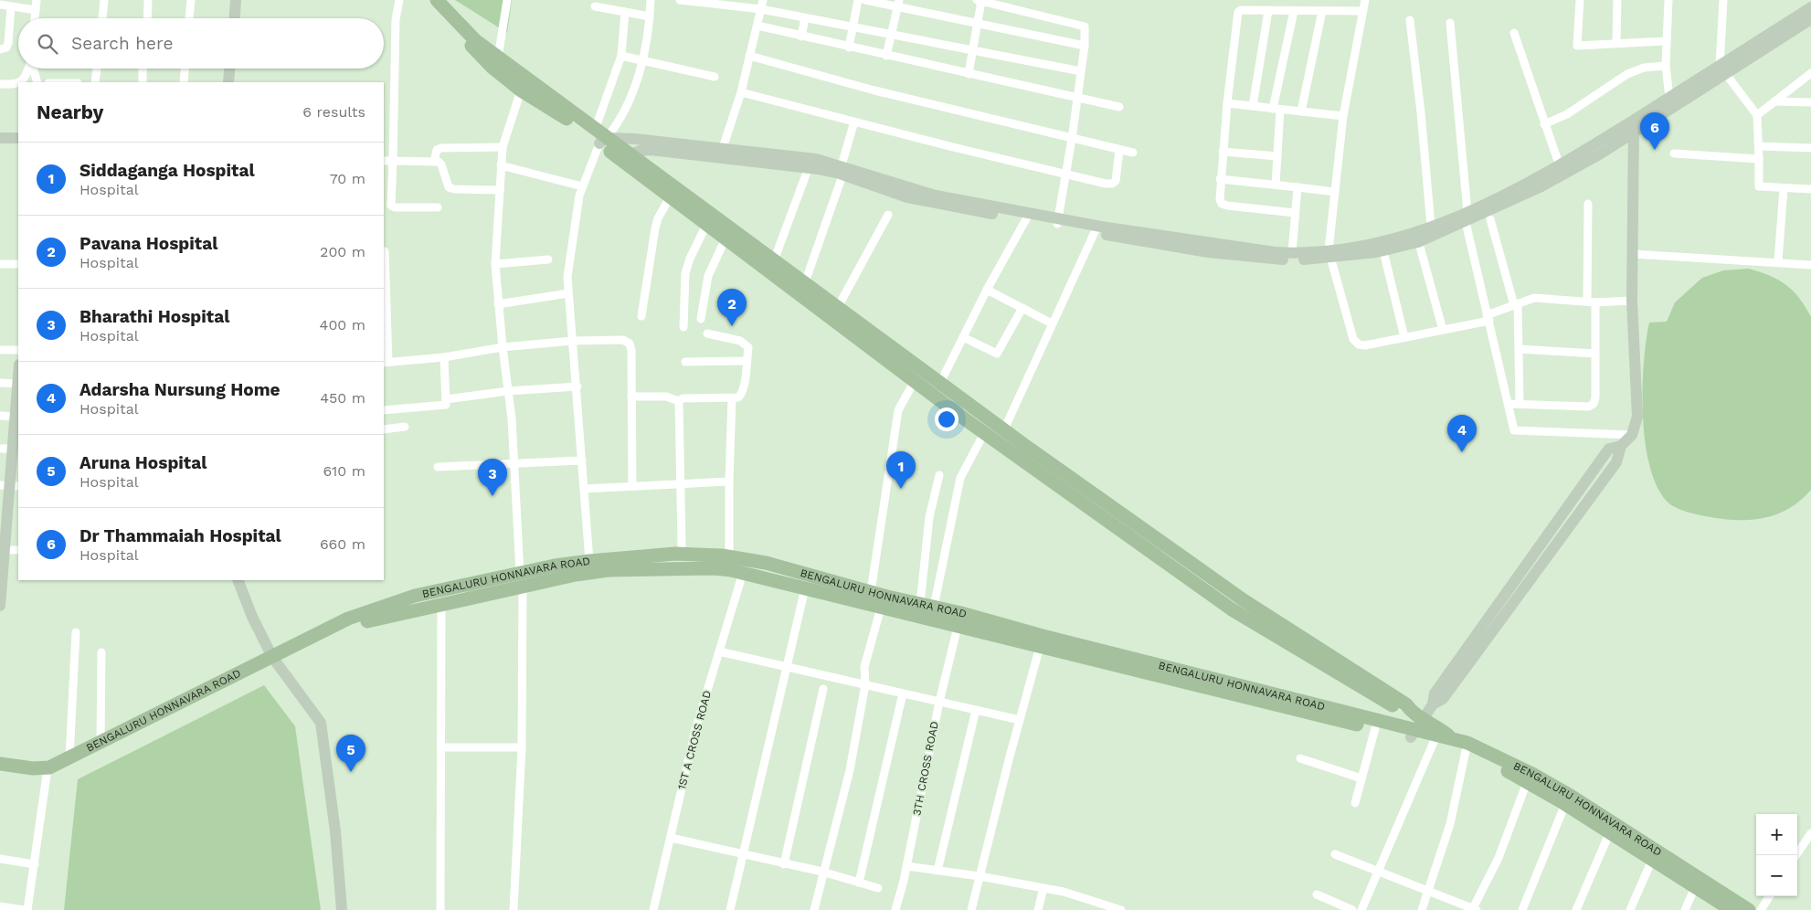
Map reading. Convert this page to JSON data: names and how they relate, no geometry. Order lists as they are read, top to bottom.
{
  "streets": {
    "main road": ["BENGALURU HONNAVARA ROAD"],
    "street": ["1ST A CROSS ROAD", "3TH CROSS ROAD"]
  },
  "crossings": [
    ["BENGALURU HONNAVARA ROAD", "1ST A CROSS ROAD"],
    ["BENGALURU HONNAVARA ROAD", "3TH CROSS ROAD"]
  ],
  "page": {
    "search": "Search here",
    "heading": ["Nearby", "6 results"],
    "pins": [
      "6",
      "2",
      "4",
      "1",
      "3",
      "5"
    ],
    "list": [
      {
        "mark": "1",
        "name": "Siddaganga Hospital",
        "note": "Hospital",
        "value": "70 m"
      },
      {
        "mark": "2",
        "name": "Pavana Hospital",
        "note": "Hospital",
        "value": "200 m"
      },
      {
        "mark": "3",
        "name": "Bharathi Hospital",
        "note": "Hospital",
        "value": "400 m"
      },
      {
        "mark": "4",
        "name": "Adarsha Nursung Home",
        "note": "Hospital",
        "value": "450 m"
      },
      {
        "mark": "5",
        "name": "Aruna Hospital",
        "note": "Hospital",
        "value": "610 m"
      },
      {
        "mark": "6",
        "name": "Dr Thammaiah Hospital",
        "note": "Hospital",
        "value": "660 m"
      }
    ],
    "map_buttons": ["+", "−"]
  }
}
